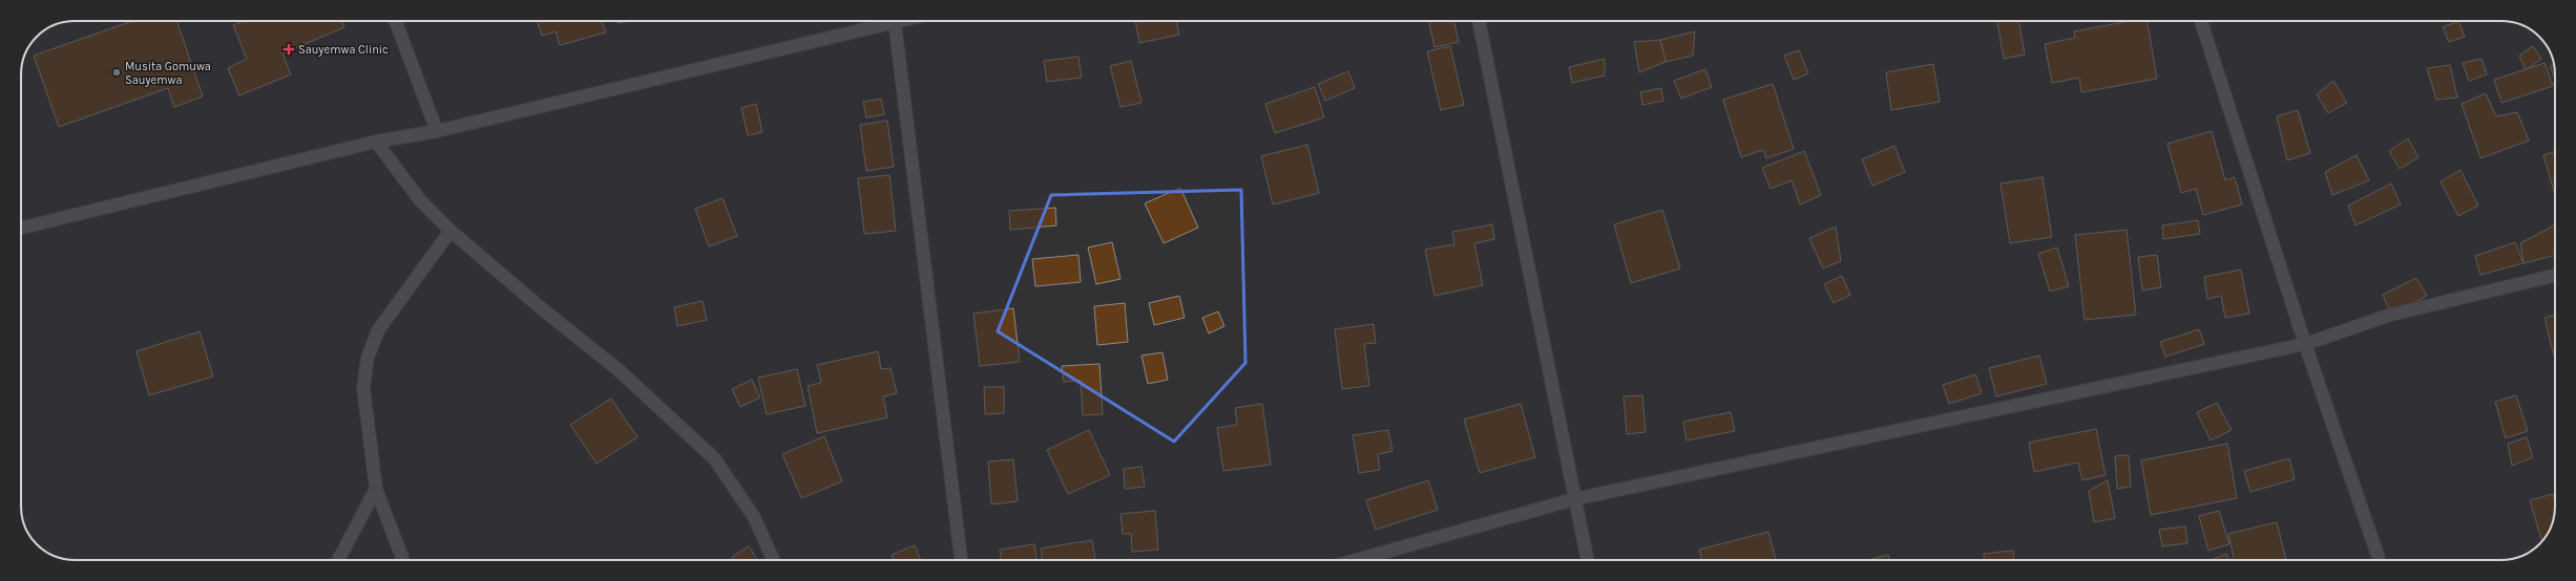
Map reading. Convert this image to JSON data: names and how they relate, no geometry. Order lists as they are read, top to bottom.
{
  "places": {
    "health": ["Sauyemwa Clinic"],
    "other": ["Musita Gomuwa Sauyemwa"]
  }
}
